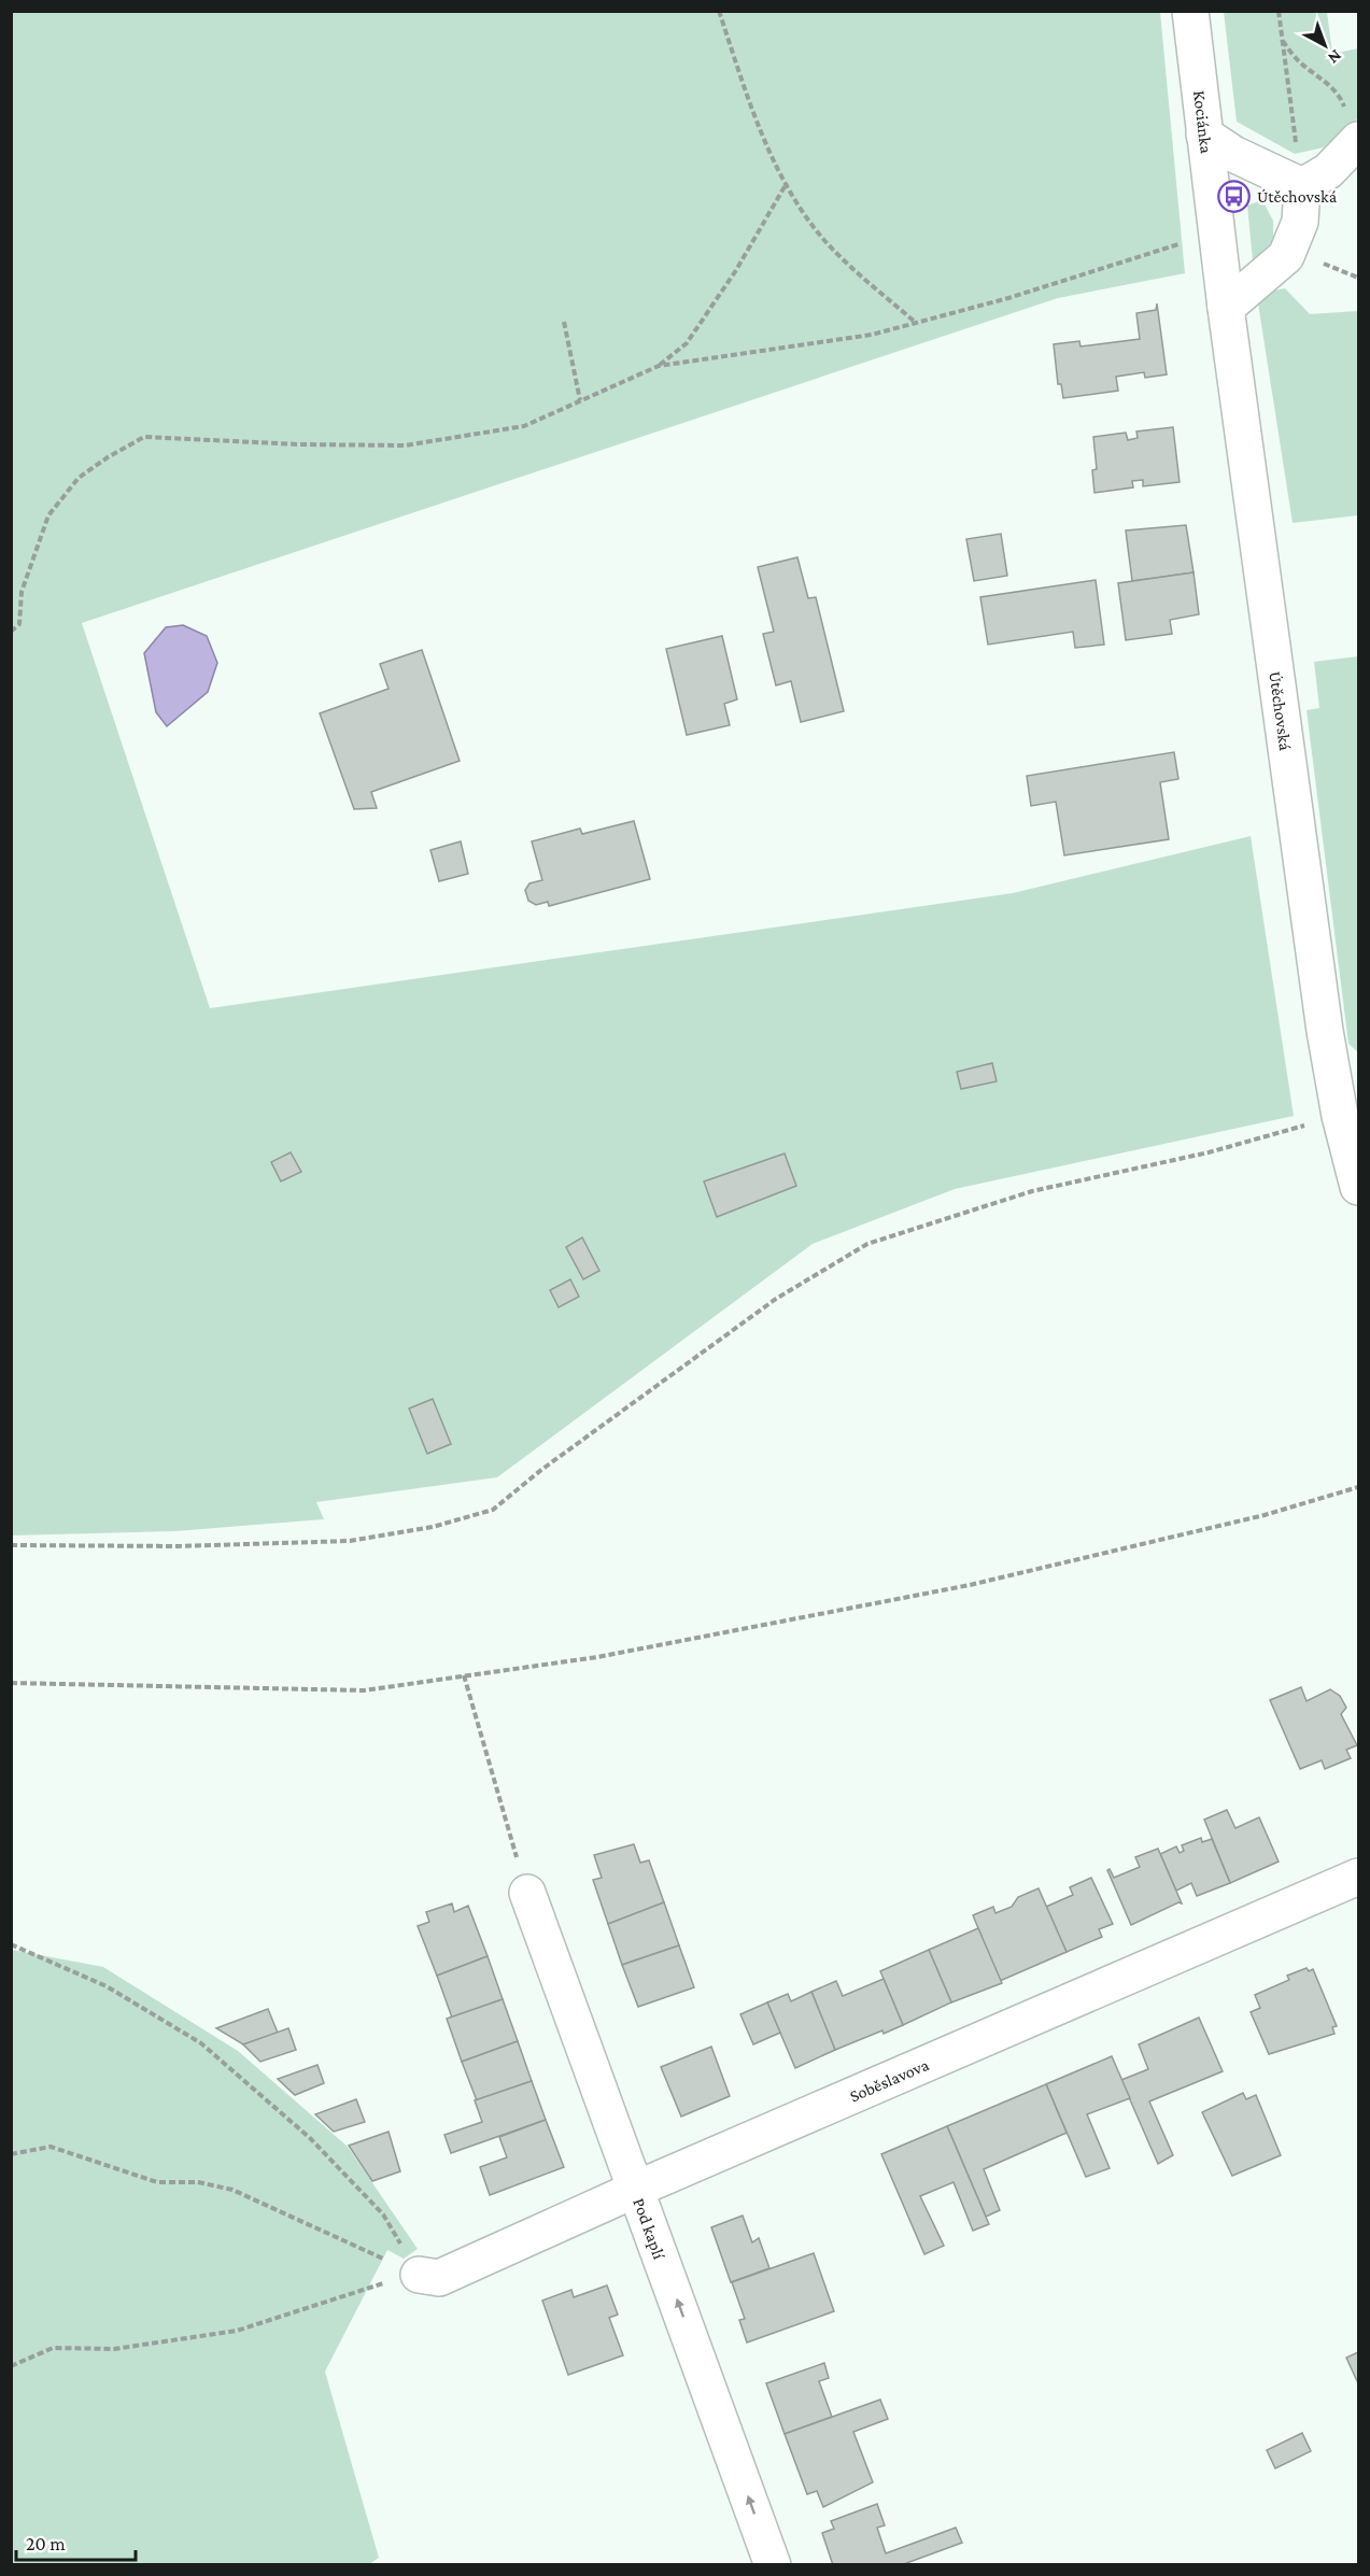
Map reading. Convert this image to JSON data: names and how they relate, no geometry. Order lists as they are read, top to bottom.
{
  "streets": {
    "street": [
      "Kociánka",
      "Útěchovská",
      "Soběslavova",
      "Pod kaplí"
    ]
  },
  "crossings": [
    ["Kociánka", "Útěchovská"],
    ["Soběslavova", "Pod kaplí"]
  ],
  "one_way": ["Pod kaplí"],
  "places": {
    "bus stop": ["Útěchovská"]
  },
  "scale_bar": "20 m",
  "north": "bottom right"
}
